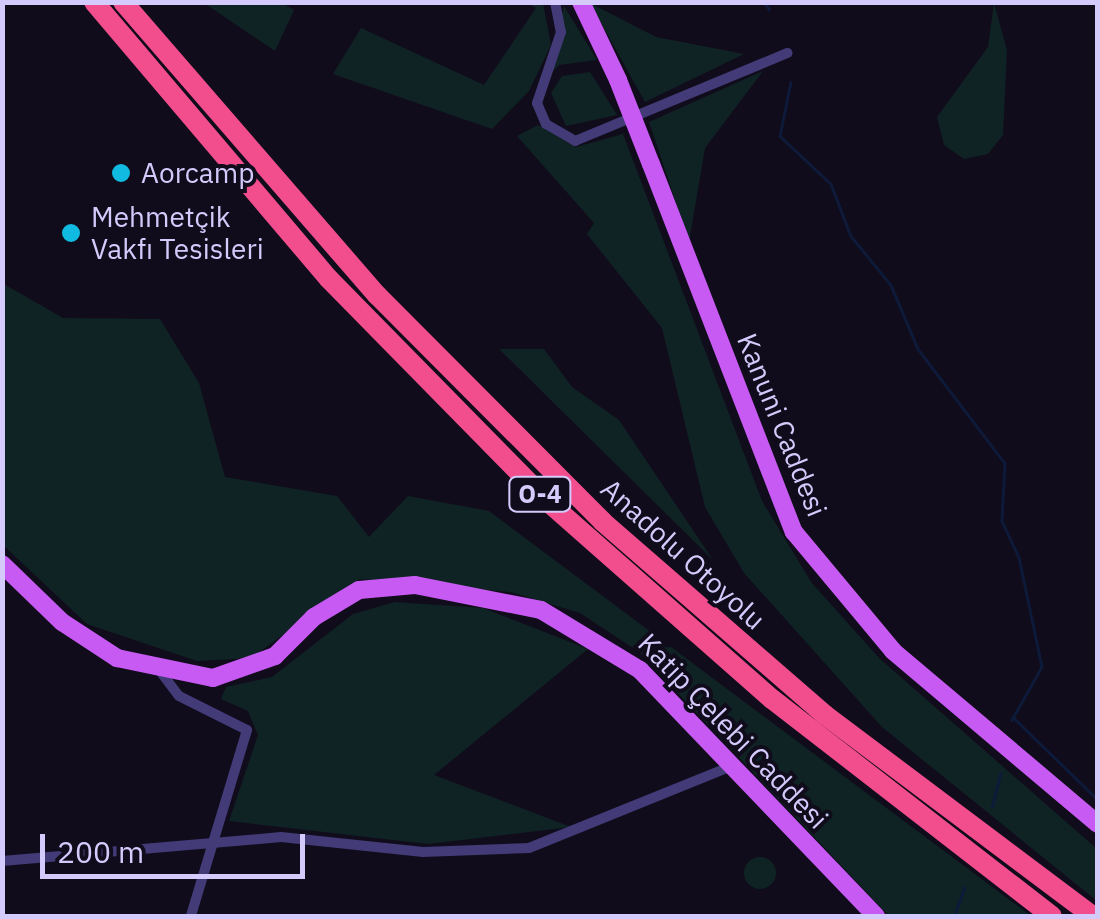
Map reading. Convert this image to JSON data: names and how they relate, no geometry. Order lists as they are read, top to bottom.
{
  "streets": {
    "highway": ["O-4", "Anadolu Otoyolu"],
    "main road": ["Kanuni Caddesi", "Katip Çelebi Caddesi"]
  },
  "places": ["Aorcamp", "Mehmetçik Vakfı Tesisleri"],
  "scale_bar": "200 m"
}
